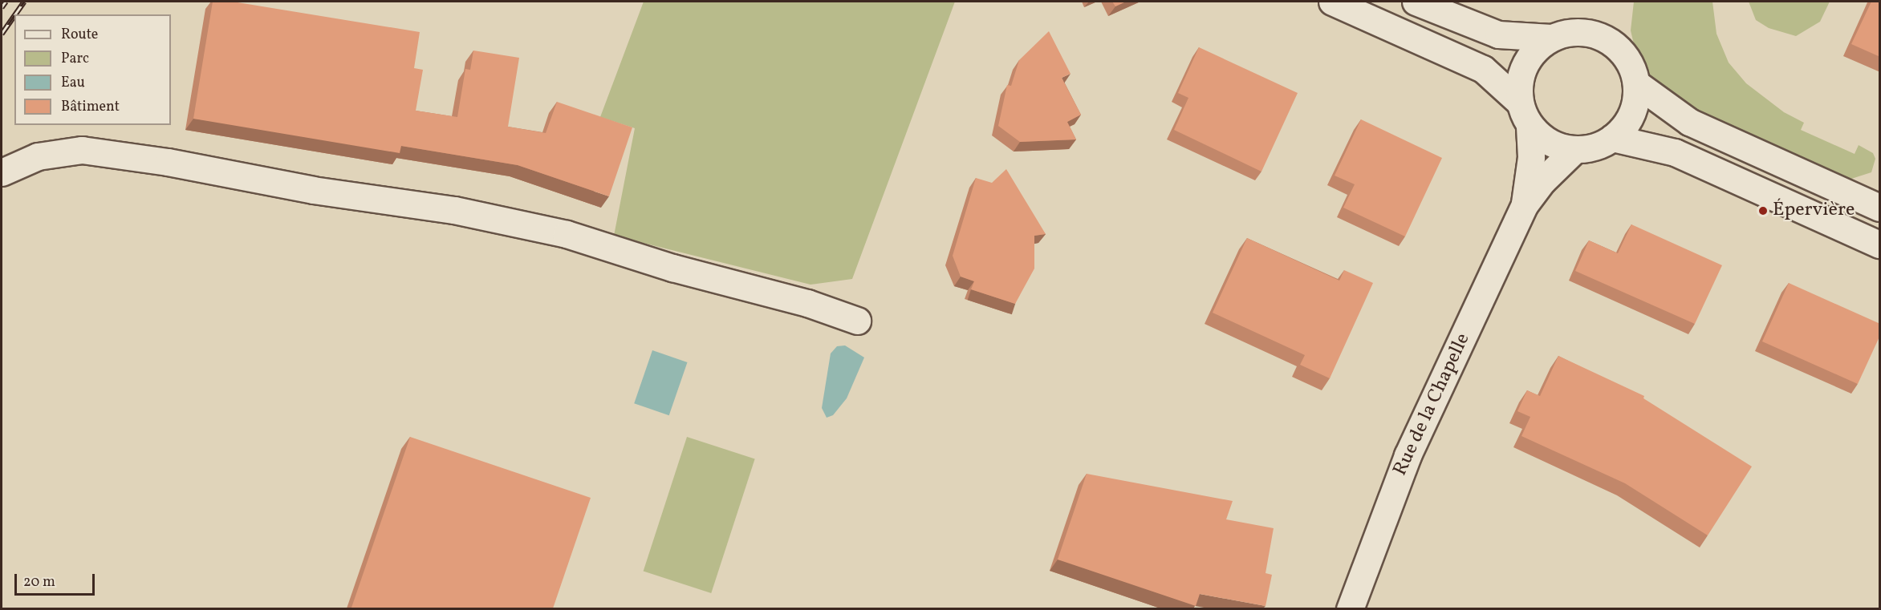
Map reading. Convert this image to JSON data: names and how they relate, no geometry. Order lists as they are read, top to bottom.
{
  "streets": {
    "street": ["Rue de la Chapelle"]
  },
  "places": ["Épervière"],
  "legend": [
    "Route",
    "Parc",
    "Eau",
    "Bâtiment"
  ],
  "scale_bar": "20 m"
}
